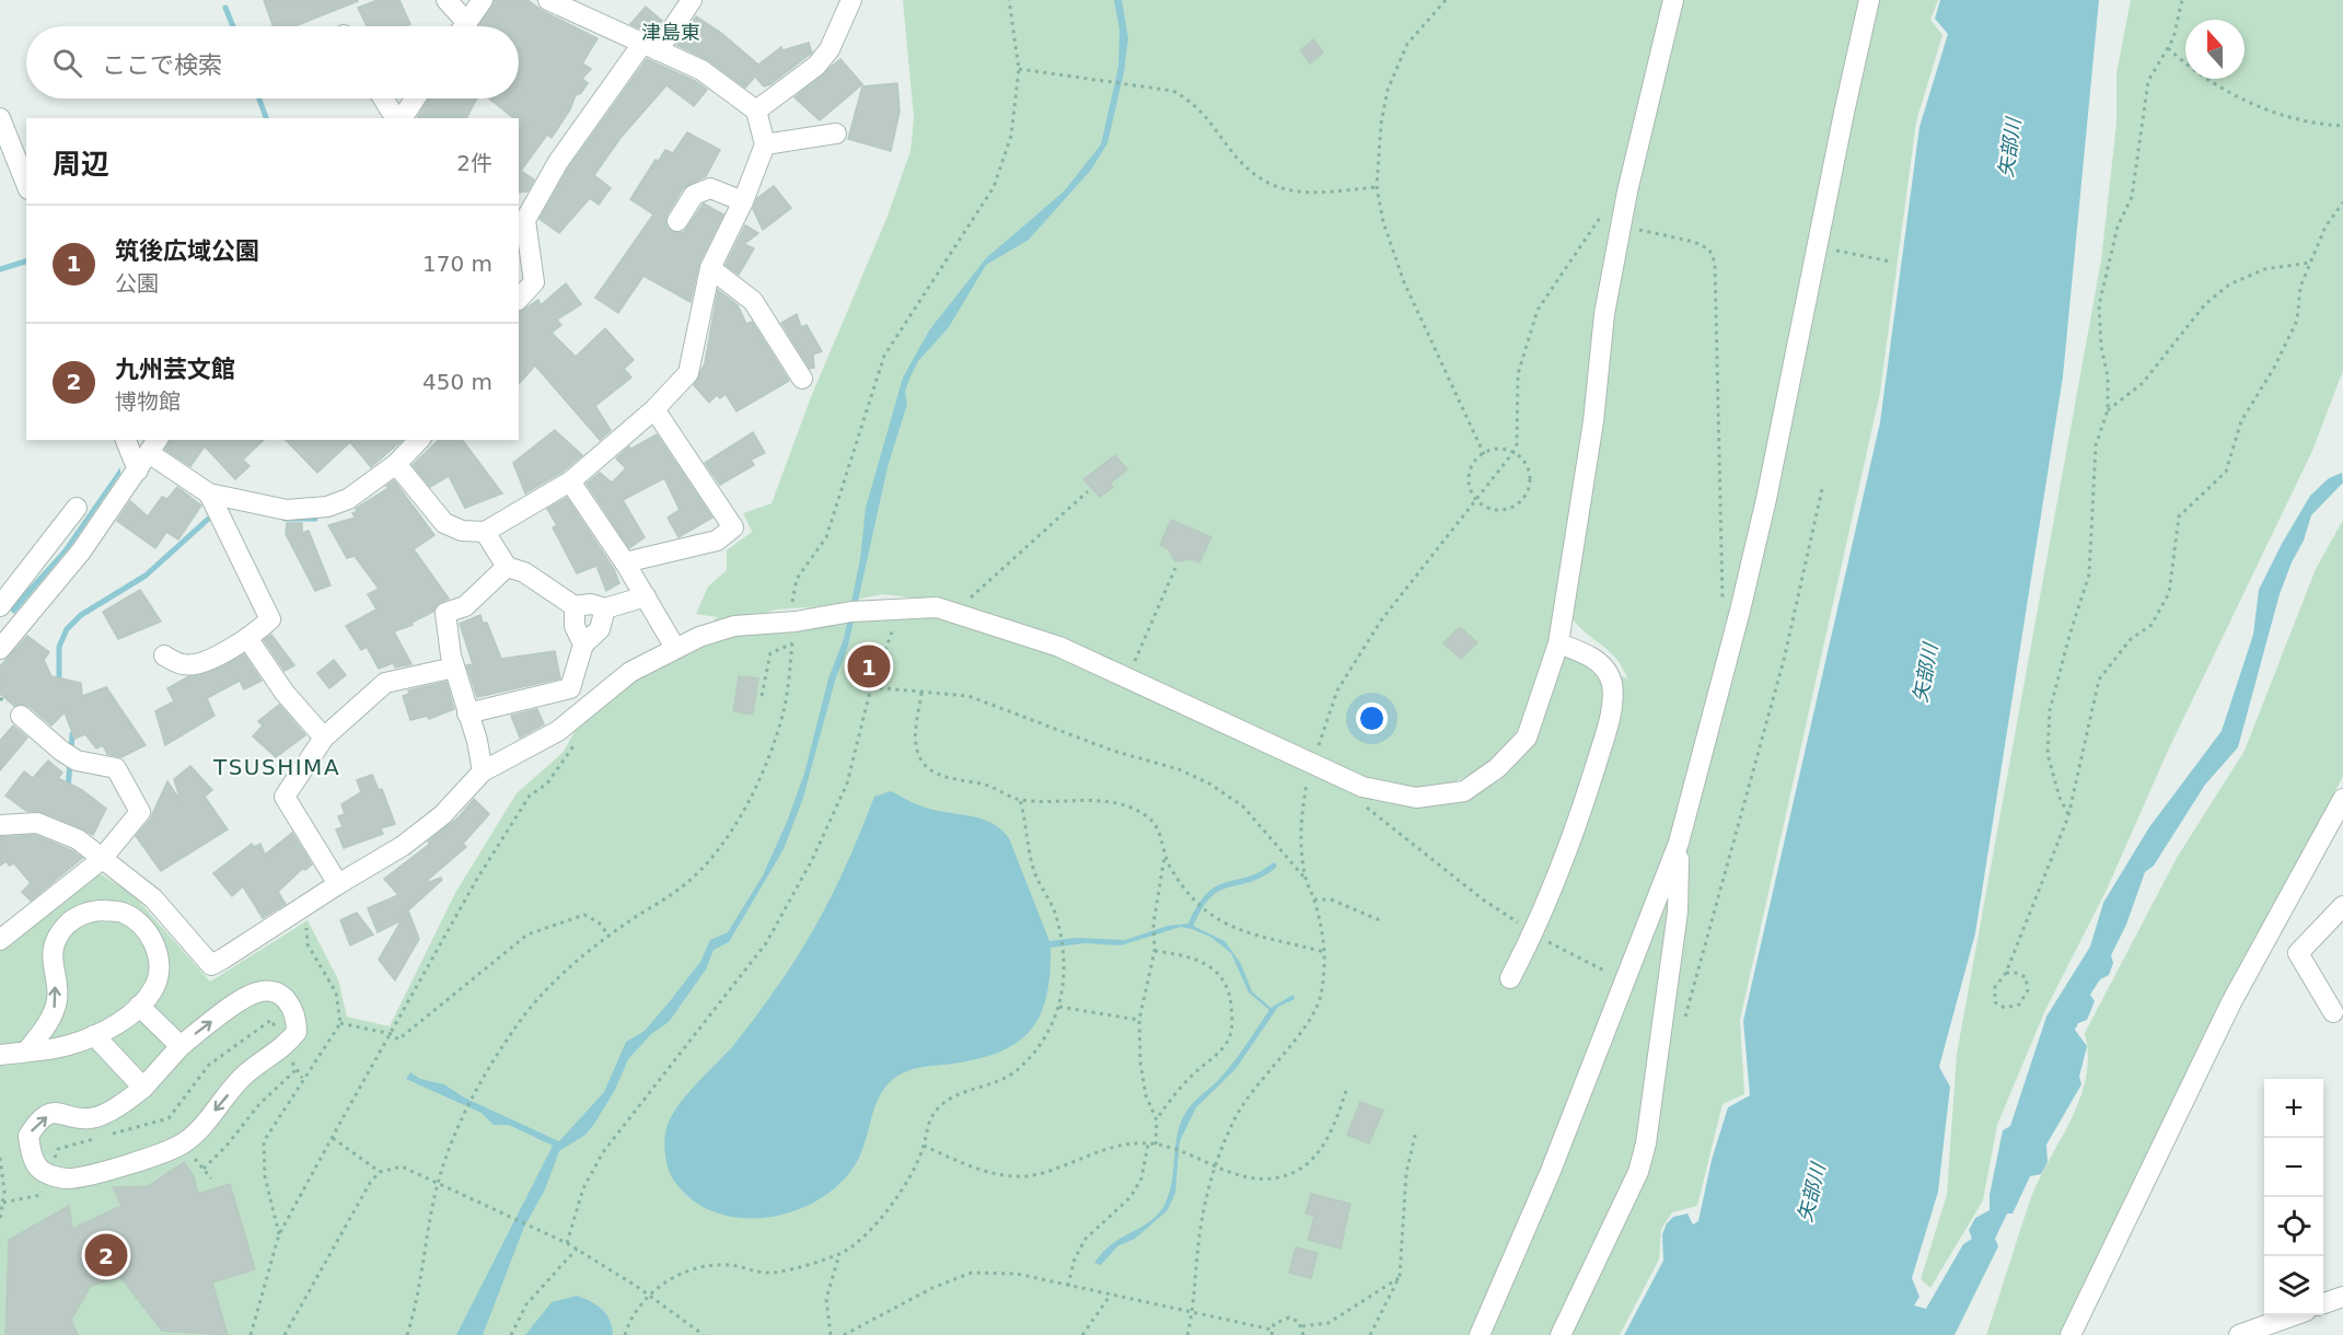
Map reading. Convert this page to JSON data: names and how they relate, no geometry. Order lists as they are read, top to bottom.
{
  "districts": ["津島東", "TSUSHIMA"],
  "water": ["矢部川"],
  "north": "top",
  "page": {
    "search": "ここで検索",
    "heading": ["周辺", "2件"],
    "list": [
      {
        "mark": "1",
        "name": "筑後広域公園",
        "note": "公園",
        "value": "170 m"
      },
      {
        "mark": "2",
        "name": "九州芸文館",
        "note": "博物館",
        "value": "450 m"
      }
    ],
    "pins": ["1", "2"],
    "map_buttons": ["+", "−"]
  }
}
